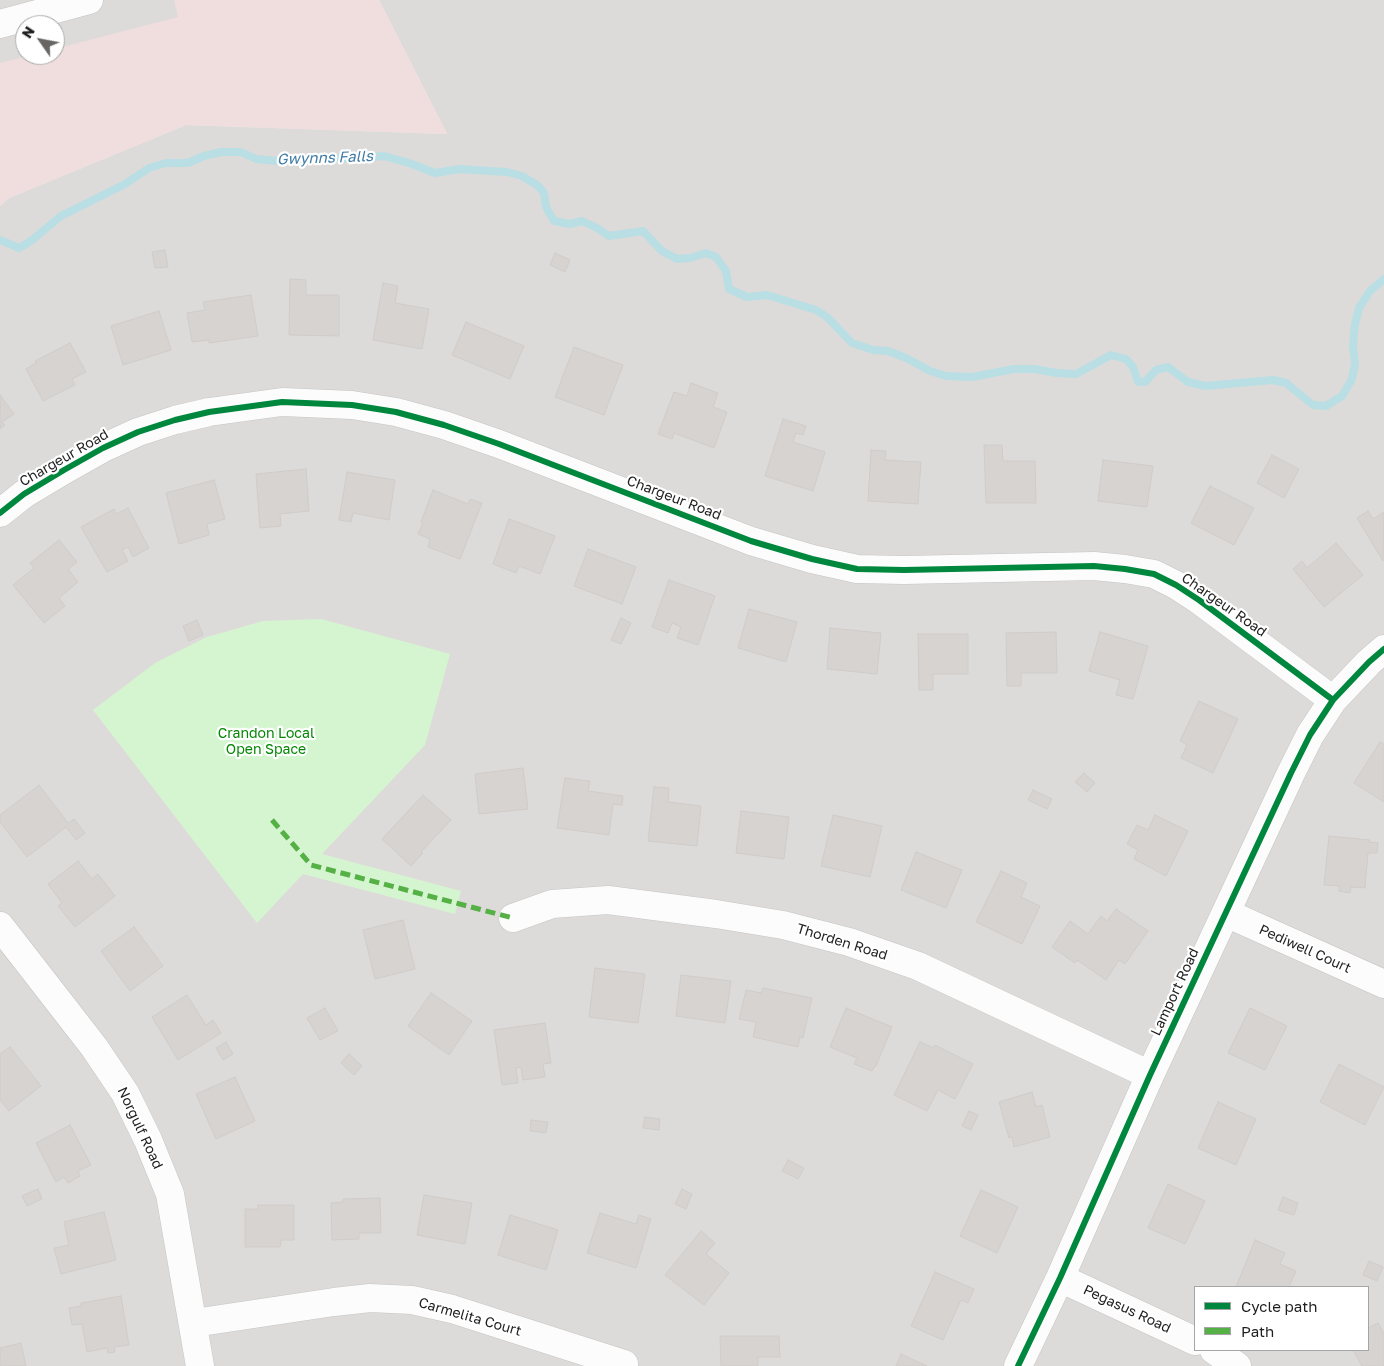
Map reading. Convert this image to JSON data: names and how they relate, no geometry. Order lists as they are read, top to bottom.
{
  "streets": {
    "street": [
      "Chargeur Road",
      "Thorden Road",
      "Pediwell Court",
      "Lamport Road",
      "Norgulf Road",
      "Pegasus Road",
      "Carmelita Court"
    ]
  },
  "crossings": [
    ["Chargeur Road", "Lamport Road"],
    ["Thorden Road", "Lamport Road"],
    ["Pediwell Court", "Lamport Road"],
    ["Lamport Road", "Pegasus Road"],
    ["Norgulf Road", "Carmelita Court"]
  ],
  "water": ["Gwynns Falls"],
  "parks": ["Crandon Local Open Space"],
  "legend": ["Cycle path", "Path"],
  "north": "top left"
}
